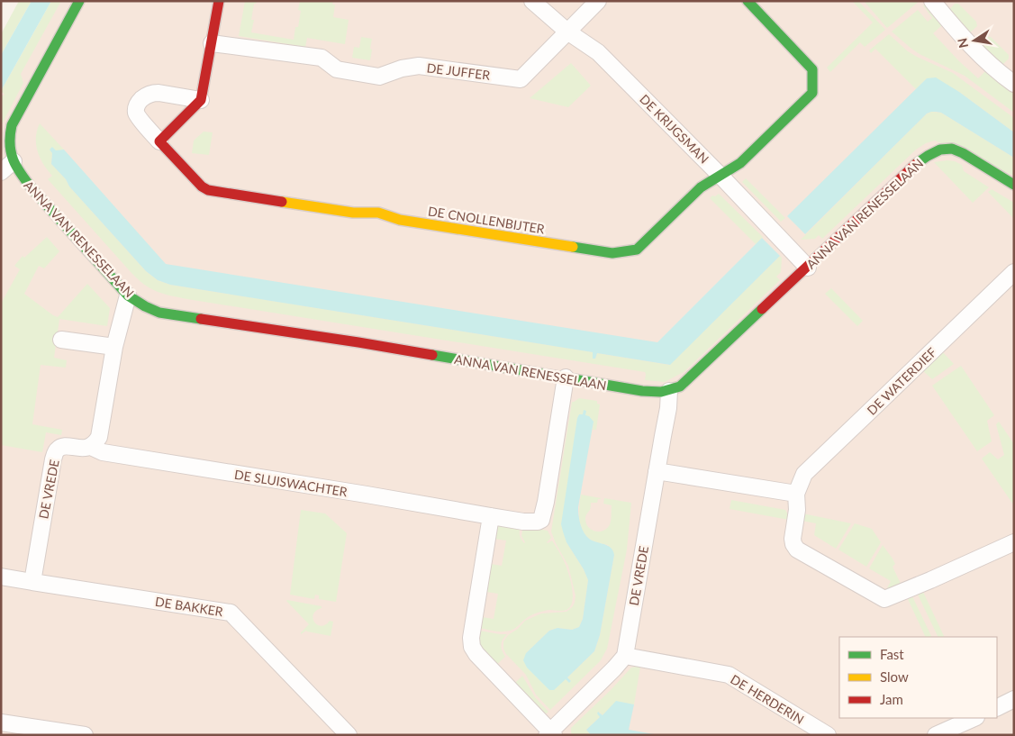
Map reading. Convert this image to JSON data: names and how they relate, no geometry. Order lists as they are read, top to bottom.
{
  "streets": {
    "street": [
      "DE JUFFER",
      "DE KRIJGSMAN",
      "ANNA VAN RENESSELAAN",
      "DE CNOLLENBIJTER",
      "DE WATERDIEF",
      "DE SLUISWACHTER",
      "DE VREDE",
      "DE BAKKER",
      "DE HERDERIN"
    ]
  },
  "crossings": [
    ["DE JUFFER", "DE KRIJGSMAN"],
    ["DE KRIJGSMAN", "ANNA VAN RENESSELAAN"],
    ["DE KRIJGSMAN", "DE CNOLLENBIJTER"],
    ["ANNA VAN RENESSELAAN", "DE SLUISWACHTER"],
    ["ANNA VAN RENESSELAAN", "DE VREDE"],
    ["DE SLUISWACHTER", "DE VREDE"],
    ["DE VREDE", "DE BAKKER"],
    ["DE VREDE", "DE HERDERIN"]
  ],
  "legend": ["Fast", "Slow", "Jam"],
  "north": "left"
}
